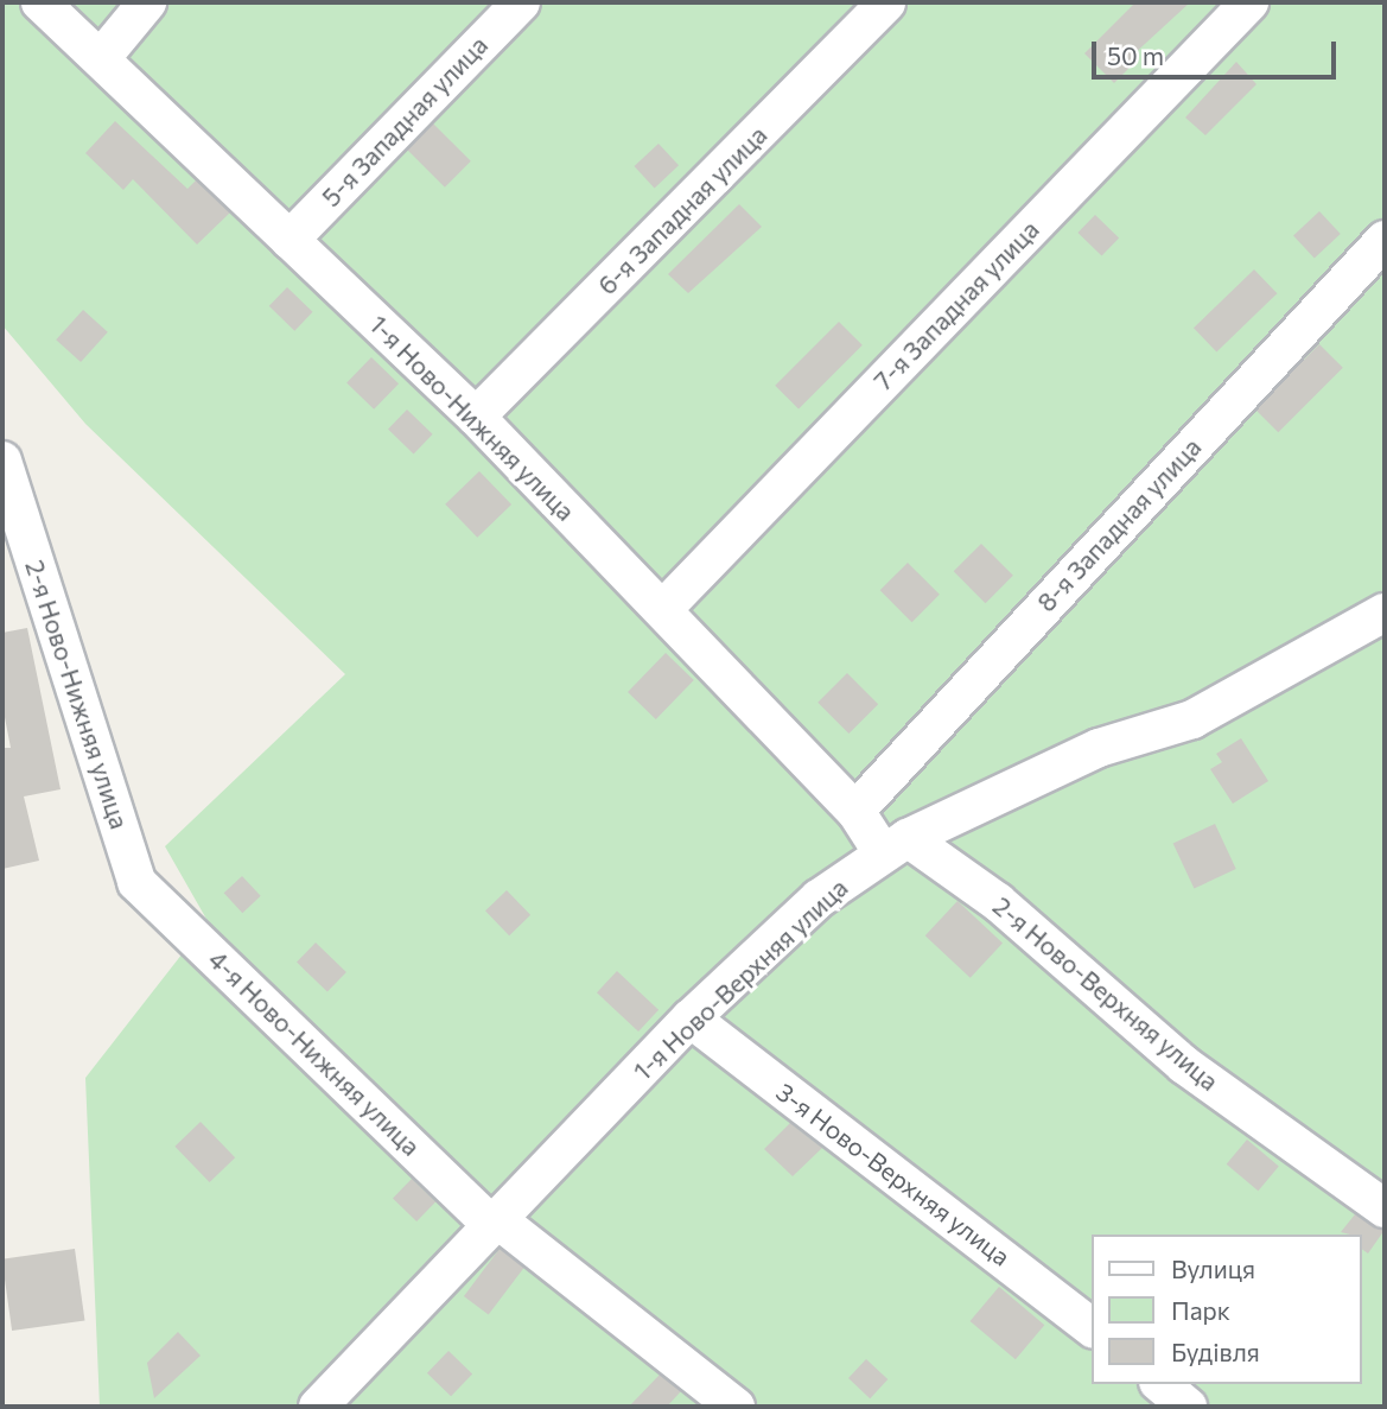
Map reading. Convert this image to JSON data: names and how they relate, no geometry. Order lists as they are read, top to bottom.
{
  "streets": {
    "street": [
      "5-я Западная улица",
      "6-я Западная улица",
      "7-я Западная улица",
      "1-я Ново-Нижняя улица",
      "8-я Западная улица",
      "2-я Ново-Нижняя улица",
      "1-я Ново-Верхняя улица",
      "2-я Ново-Верхняя улица",
      "4-я Ново-Нижняя улица",
      "3-я Ново-Верхняя улица"
    ]
  },
  "crossings": [
    ["5-я Западная улица", "1-я Ново-Нижняя улица"],
    ["6-я Западная улица", "1-я Ново-Нижняя улица"],
    ["7-я Западная улица", "1-я Ново-Нижняя улица"],
    ["1-я Ново-Нижняя улица", "8-я Западная улица"],
    ["1-я Ново-Нижняя улица", "1-я Ново-Верхняя улица"],
    ["1-я Ново-Нижняя улица", "2-я Ново-Верхняя улица"],
    ["2-я Ново-Нижняя улица", "4-я Ново-Нижняя улица"],
    ["1-я Ново-Верхняя улица", "2-я Ново-Верхняя улица"],
    ["1-я Ново-Верхняя улица", "4-я Ново-Нижняя улица"],
    ["1-я Ново-Верхняя улица", "3-я Ново-Верхняя улица"]
  ],
  "legend": ["Вулиця", "Парк", "Будівля"],
  "scale_bar": "50 m"
}
